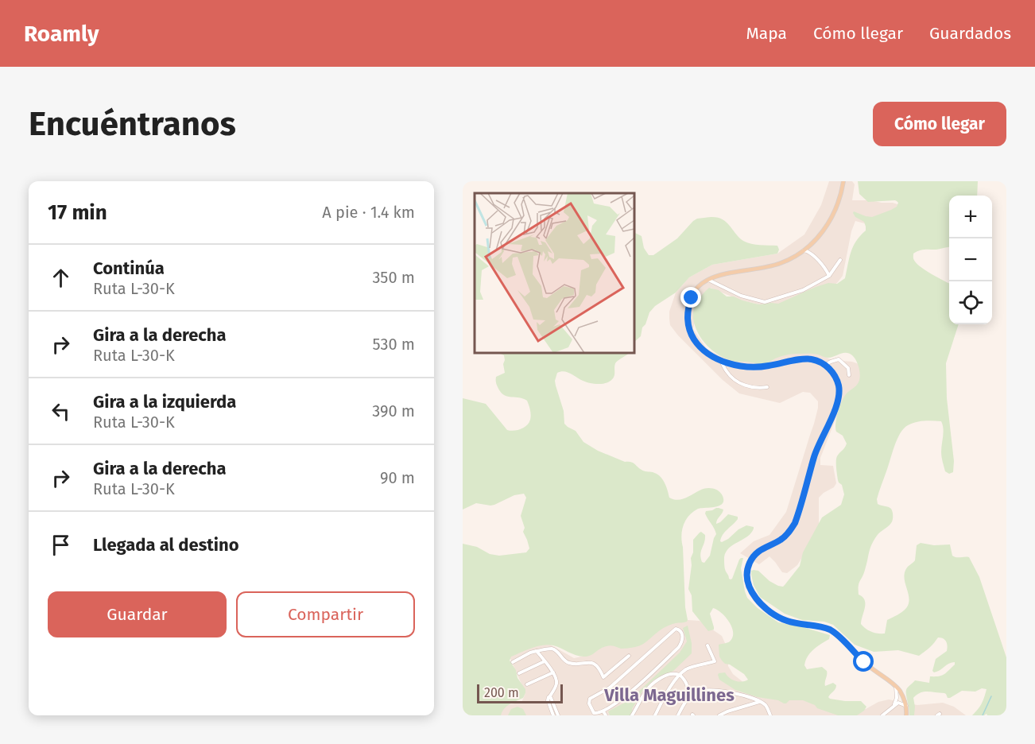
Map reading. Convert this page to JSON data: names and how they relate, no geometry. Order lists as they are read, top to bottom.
{
  "districts": ["Villa Maguillines"],
  "scale_bar": "200 m",
  "page": {
    "header": "Roamly",
    "nav": ["Mapa", "Cómo llegar", "Guardados"],
    "buttons": [
      "Cómo llegar",
      ["Guardar", "Compartir"]
    ],
    "title": "Encuéntranos",
    "heading": ["17 min", "A pie · 1.4 km"],
    "map_buttons": ["+", "−"],
    "list": [
      ["Continúa", "Ruta L-30-K", "350 m"],
      ["Gira a la derecha", "Ruta L-30-K", "530 m"],
      ["Gira a la izquierda", "Ruta L-30-K", "390 m"],
      ["Gira a la derecha", "Ruta L-30-K", "90 m"],
      "Llegada al destino"
    ],
    "scale": "200 m"
  }
}
